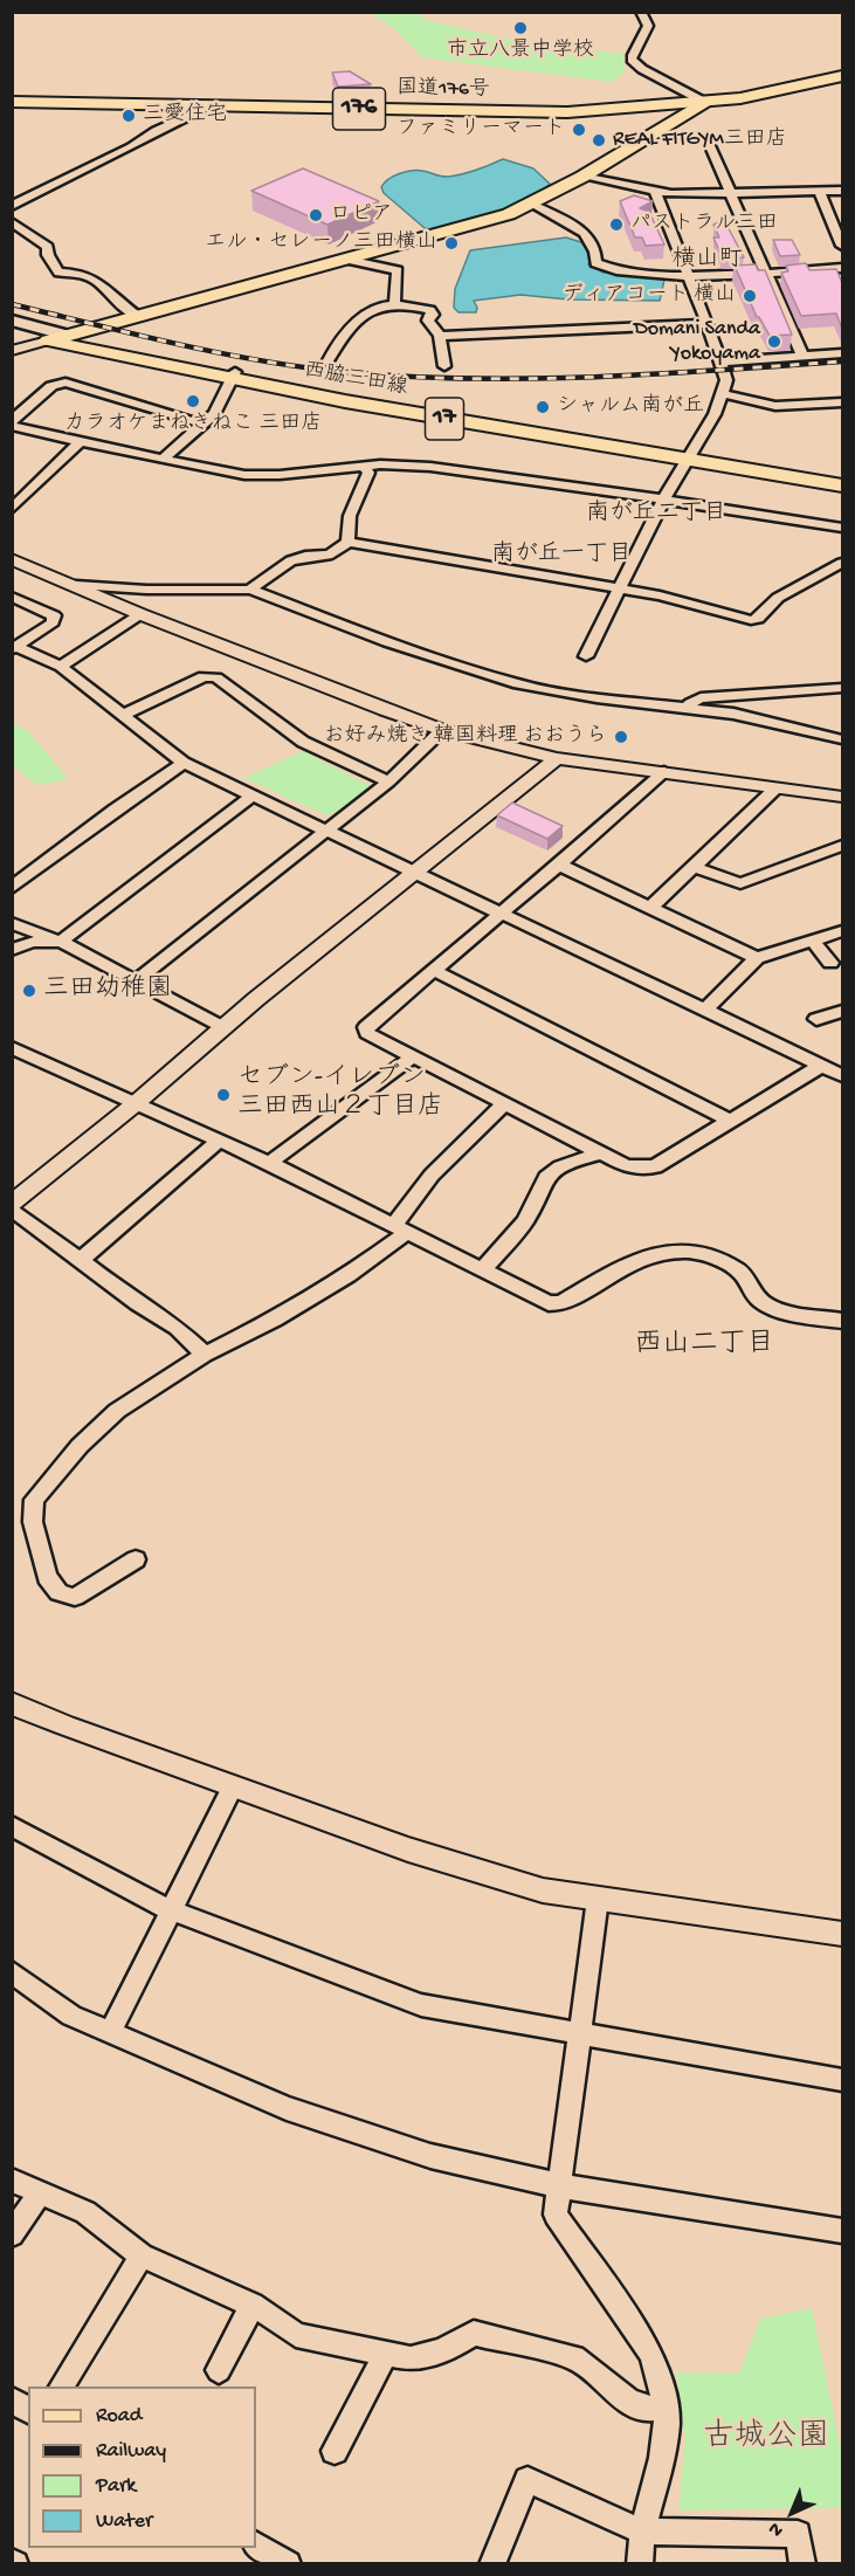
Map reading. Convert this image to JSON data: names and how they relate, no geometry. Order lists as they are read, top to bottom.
{
  "streets": {
    "main road": [
      "国道176号",
      "176",
      "西脇三田線",
      "17"
    ]
  },
  "crossings": [
    ["国道176号", "西脇三田線"]
  ],
  "districts": [
    "横山町",
    "南が丘二丁目",
    "南が丘一丁目",
    "西山二丁目"
  ],
  "parks": ["古城公園"],
  "places": [
    "市立八景中学校",
    "三愛住宅",
    "ファミリーマート",
    "REAL FITGYM三田店",
    "ロピア",
    "パストラル三田",
    "エル・セレーノ三田横山",
    "ディアコート 横山",
    "Domani Sanda Yokoyama",
    "カラオケまねきねこ 三田店",
    "シャルム南が丘",
    "お好み焼き 韓国料理 おおうら",
    "三田幼稚園",
    "セブン-イレブン 三田西山２丁目店"
  ],
  "legend": [
    "Road",
    "Railway",
    "Park",
    "Water"
  ],
  "north": "bottom left"
}
